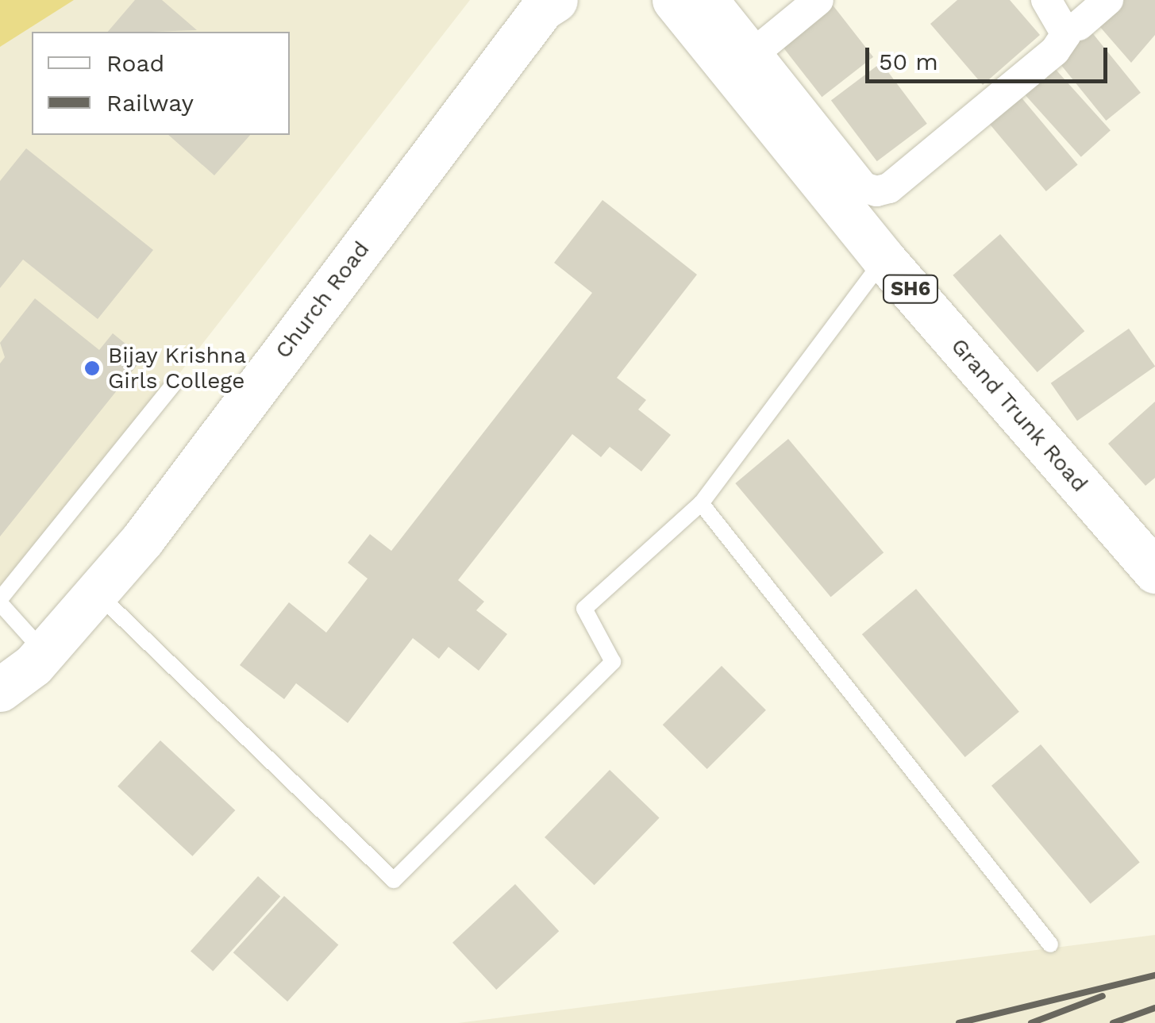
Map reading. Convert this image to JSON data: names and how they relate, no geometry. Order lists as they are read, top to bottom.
{
  "streets": {
    "street": ["SH6", "Church Road", "Grand Trunk Road"]
  },
  "places": ["Bijay Krishna Girls College"],
  "legend": ["Road", "Railway"],
  "scale_bar": "50 m"
}
